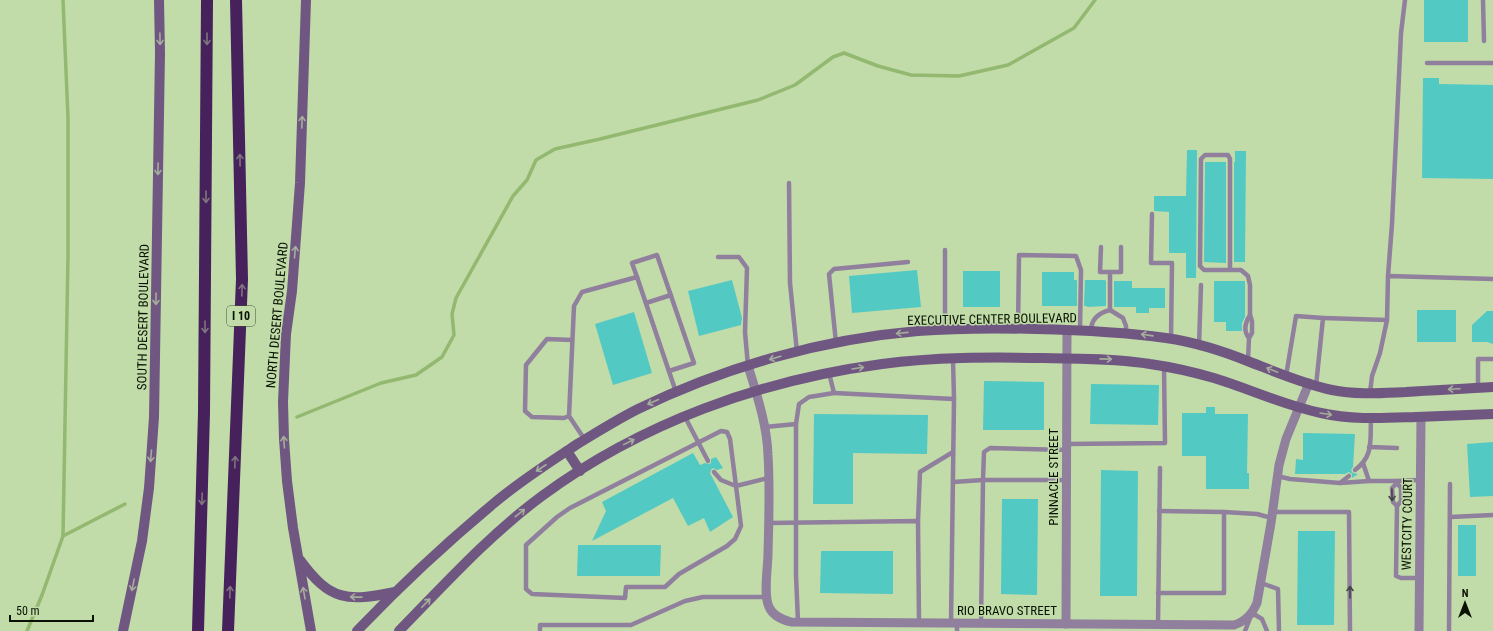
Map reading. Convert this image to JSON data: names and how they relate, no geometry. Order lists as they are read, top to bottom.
{
  "streets": {
    "highway": ["I 10"],
    "main road": ["NORTH DESERT BOULEVARD", "SOUTH DESERT BOULEVARD", "EXECUTIVE CENTER BOULEVARD"],
    "street": ["PINNACLE STREET", "WESTCITY COURT", "RIO BRAVO STREET"]
  },
  "crossings": [
    ["EXECUTIVE CENTER BOULEVARD", "PINNACLE STREET"],
    ["EXECUTIVE CENTER BOULEVARD", "RIO BRAVO STREET"],
    ["PINNACLE STREET", "RIO BRAVO STREET"]
  ],
  "one_way": ["NORTH DESERT BOULEVARD", "SOUTH DESERT BOULEVARD"],
  "scale_bar": "50 m",
  "north": "top"
}
